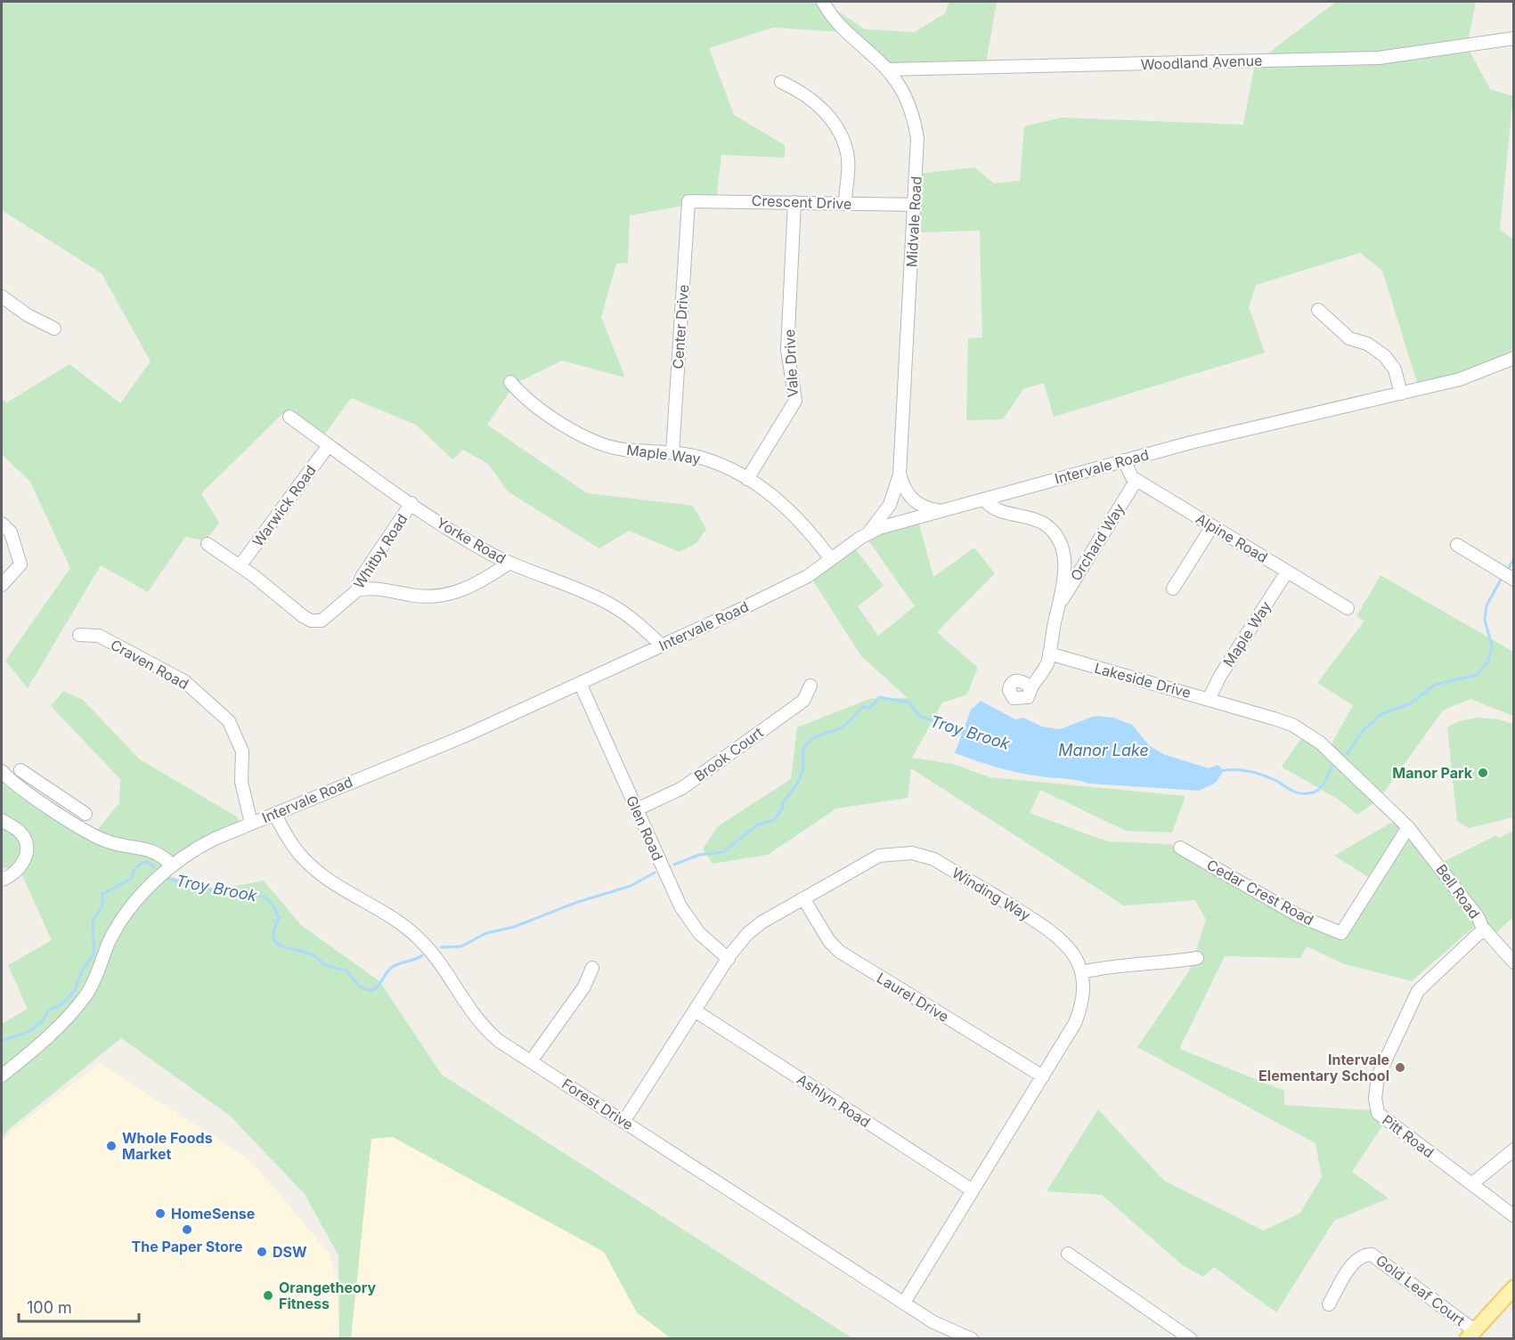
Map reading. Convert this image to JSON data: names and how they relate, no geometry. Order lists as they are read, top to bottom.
{
  "streets": {
    "street": [
      "Woodland Avenue",
      "Crescent Drive",
      "Midvale Road",
      "Center Drive",
      "Vale Drive",
      "Maple Way",
      "Intervale Road",
      "Warwick Road",
      "Alpine Road",
      "Yorke Road",
      "Orchard Way",
      "Whitby Road",
      "Craven Road",
      "Lakeside Drive",
      "Brook Court",
      "Glen Road",
      "Bell Road",
      "Cedar Crest Road",
      "Winding Way",
      "Laurel Drive",
      "Ashlyn Road",
      "Forest Drive",
      "Pitt Road",
      "Gold Leaf Court"
    ]
  },
  "crossings": [
    ["Woodland Avenue", "Midvale Road"],
    ["Crescent Drive", "Midvale Road"],
    ["Crescent Drive", "Center Drive"],
    ["Crescent Drive", "Vale Drive"],
    ["Midvale Road", "Intervale Road"],
    ["Center Drive", "Maple Way"],
    ["Vale Drive", "Maple Way"],
    ["Maple Way", "Intervale Road"],
    ["Maple Way", "Alpine Road"],
    ["Maple Way", "Lakeside Drive"],
    ["Intervale Road", "Alpine Road"],
    ["Intervale Road", "Yorke Road"],
    ["Intervale Road", "Craven Road"],
    ["Intervale Road", "Glen Road"],
    ["Intervale Road", "Forest Drive"],
    ["Warwick Road", "Yorke Road"],
    ["Warwick Road", "Whitby Road"],
    ["Alpine Road", "Orchard Way"],
    ["Yorke Road", "Whitby Road"],
    ["Lakeside Drive", "Bell Road"],
    ["Lakeside Drive", "Cedar Crest Road"],
    ["Brook Court", "Glen Road"],
    ["Glen Road", "Winding Way"],
    ["Bell Road", "Cedar Crest Road"],
    ["Bell Road", "Pitt Road"],
    ["Winding Way", "Laurel Drive"],
    ["Winding Way", "Ashlyn Road"],
    ["Winding Way", "Forest Drive"]
  ],
  "water": ["Troy Brook", "Manor Lake"],
  "places": [
    "Manor Park",
    "Intervale Elementary School",
    "Whole Foods Market",
    "HomeSense",
    "The Paper Store",
    "DSW",
    "Orangetheory Fitness"
  ],
  "scale_bar": "100 m"
}
